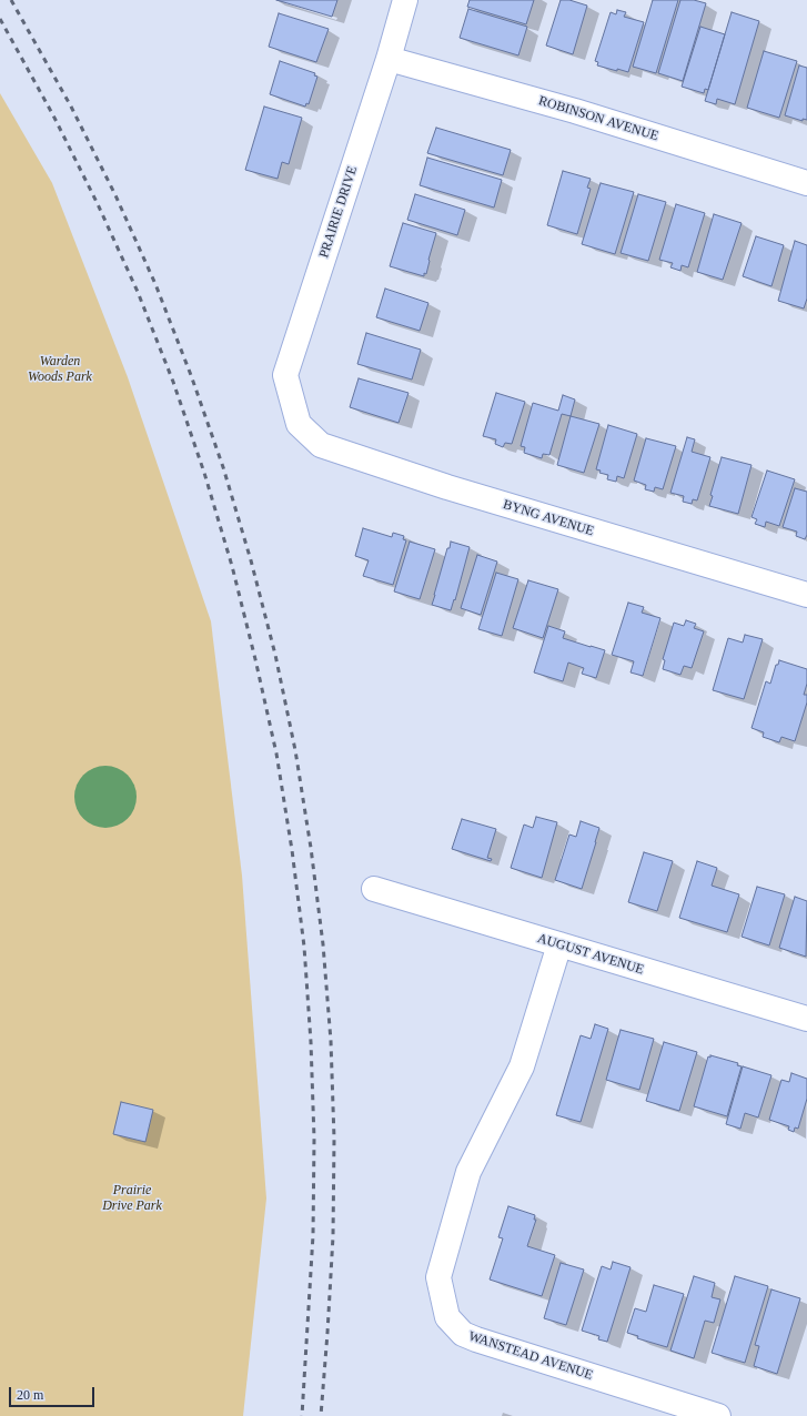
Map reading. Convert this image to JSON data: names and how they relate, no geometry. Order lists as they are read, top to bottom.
{
  "streets": {
    "street": [
      "ROBINSON AVENUE",
      "PRAIRIE DRIVE",
      "BYNG AVENUE",
      "AUGUST AVENUE",
      "WANSTEAD AVENUE"
    ]
  },
  "crossings": [
    ["ROBINSON AVENUE", "PRAIRIE DRIVE"],
    ["PRAIRIE DRIVE", "BYNG AVENUE"],
    ["AUGUST AVENUE", "WANSTEAD AVENUE"]
  ],
  "parks": ["Warden Woods Park", "Prairie Drive Park"],
  "scale_bar": "20 m"
}
